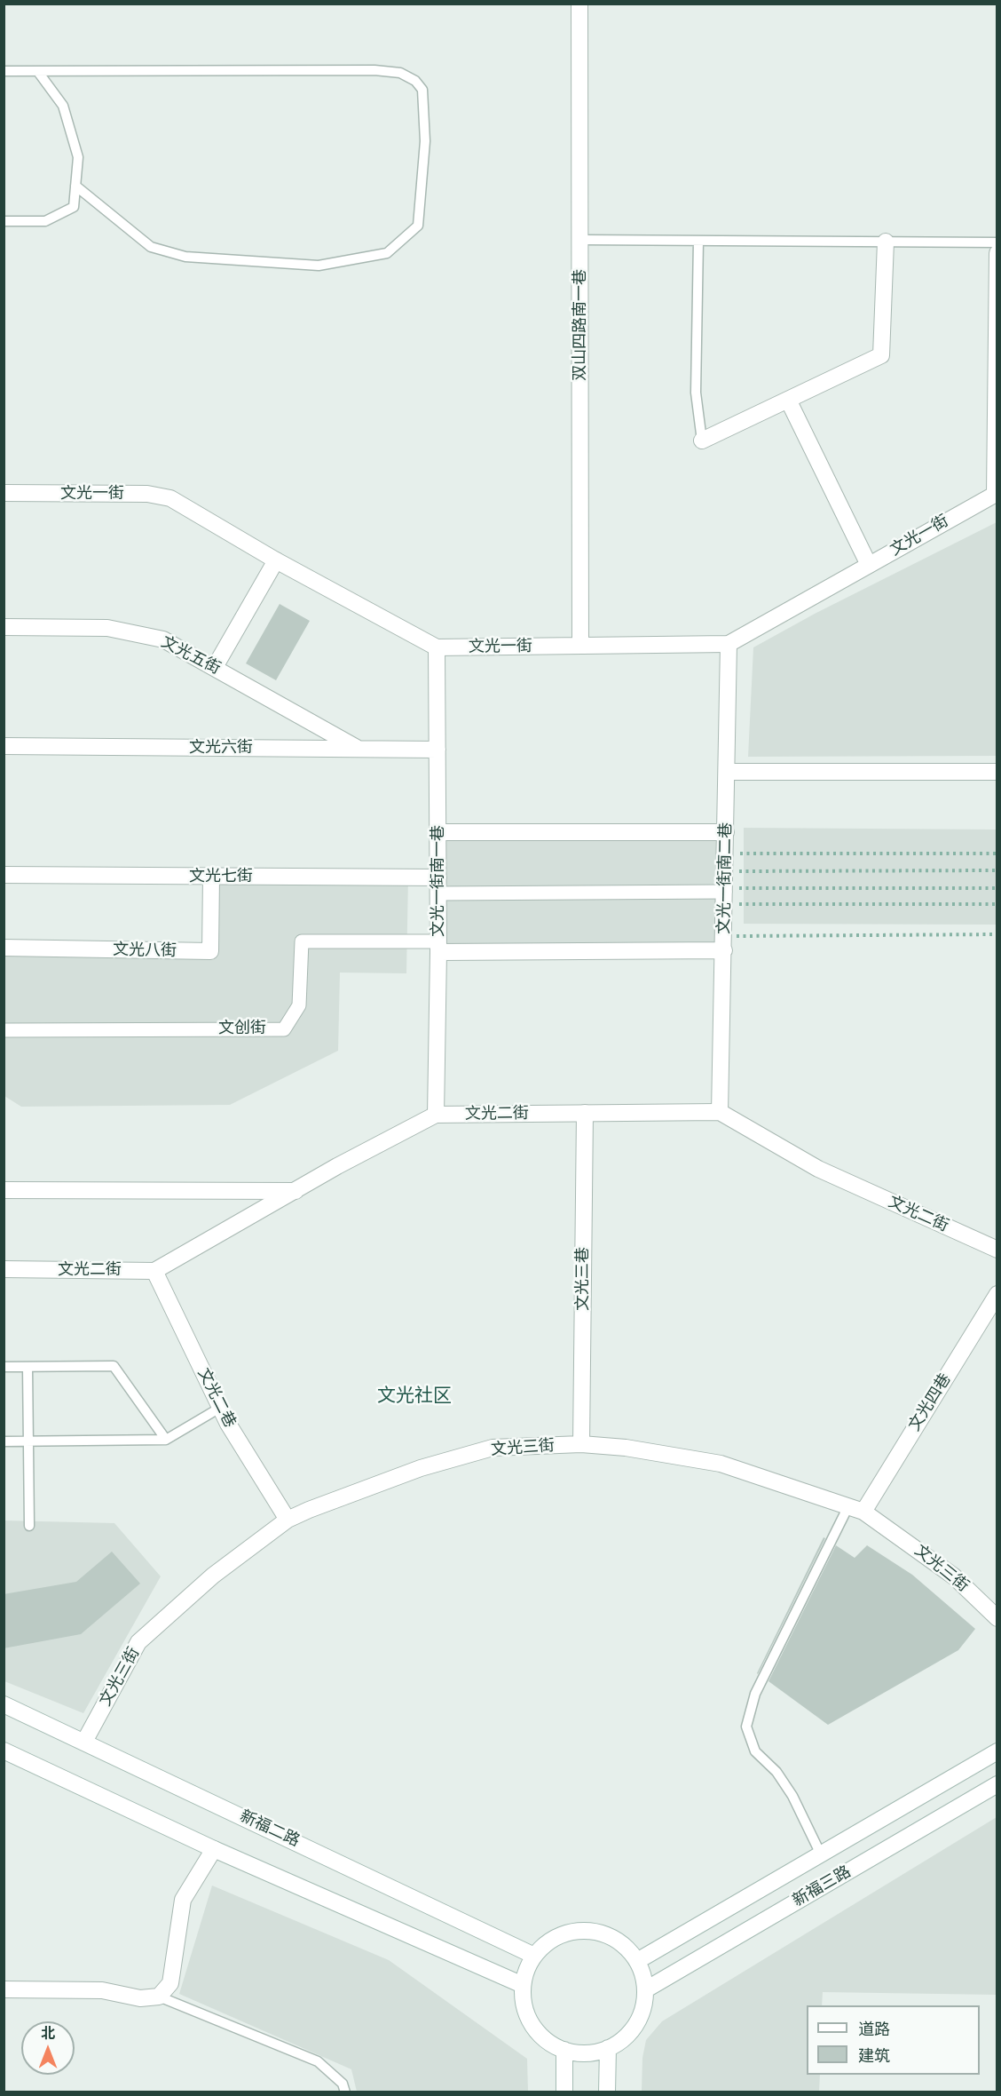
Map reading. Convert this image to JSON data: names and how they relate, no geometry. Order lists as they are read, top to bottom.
{
  "streets": {
    "street": [
      "双山四路南一巷",
      "文光一街",
      "文光五街",
      "文光六街",
      "文光七街",
      "文光一街南二巷",
      "文光一街南一巷",
      "文光八街",
      "文创街",
      "文光二街",
      "文光三巷",
      "文光二巷",
      "文光四巷",
      "文光三街",
      "新福二路",
      "新福三路"
    ]
  },
  "crossings": [
    ["双山四路南一巷", "文光一街"],
    ["文光一街", "文光一街南二巷"],
    ["文光一街", "文光一街南一巷"],
    ["文光五街", "文光六街"],
    ["文光六街", "文光一街南一巷"],
    ["文光七街", "文光一街南一巷"],
    ["文光七街", "文光八街"],
    ["文光一街南二巷", "文光二街"],
    ["文光一街南一巷", "文创街"],
    ["文光一街南一巷", "文光二街"],
    ["文光二街", "文光三巷"],
    ["文光二街", "文光二巷"],
    ["文光三巷", "文光三街"],
    ["文光二巷", "文光三街"],
    ["文光四巷", "文光三街"],
    ["文光三街", "新福二路"],
    ["新福二路", "新福三路"]
  ],
  "districts": ["文光社区"],
  "legend": ["道路", "建筑"],
  "north": "top"
}
